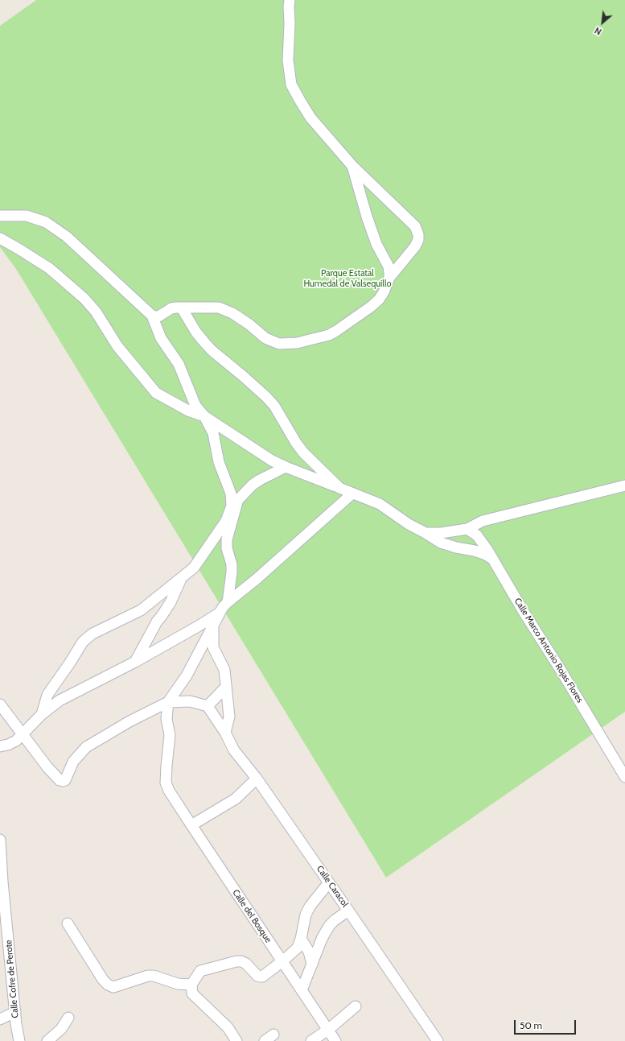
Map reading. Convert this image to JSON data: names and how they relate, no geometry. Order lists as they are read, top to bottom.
{
  "streets": {
    "street": [
      "Calle Marco Antonio Rojas Flores",
      "Calle Caracol",
      "Calle del Bosque",
      "Calle Cofre de Perote"
    ]
  },
  "parks": ["Parque Estatal Humedal de Valsequillo"],
  "scale_bar": "50 m",
  "north": "bottom left"
}
